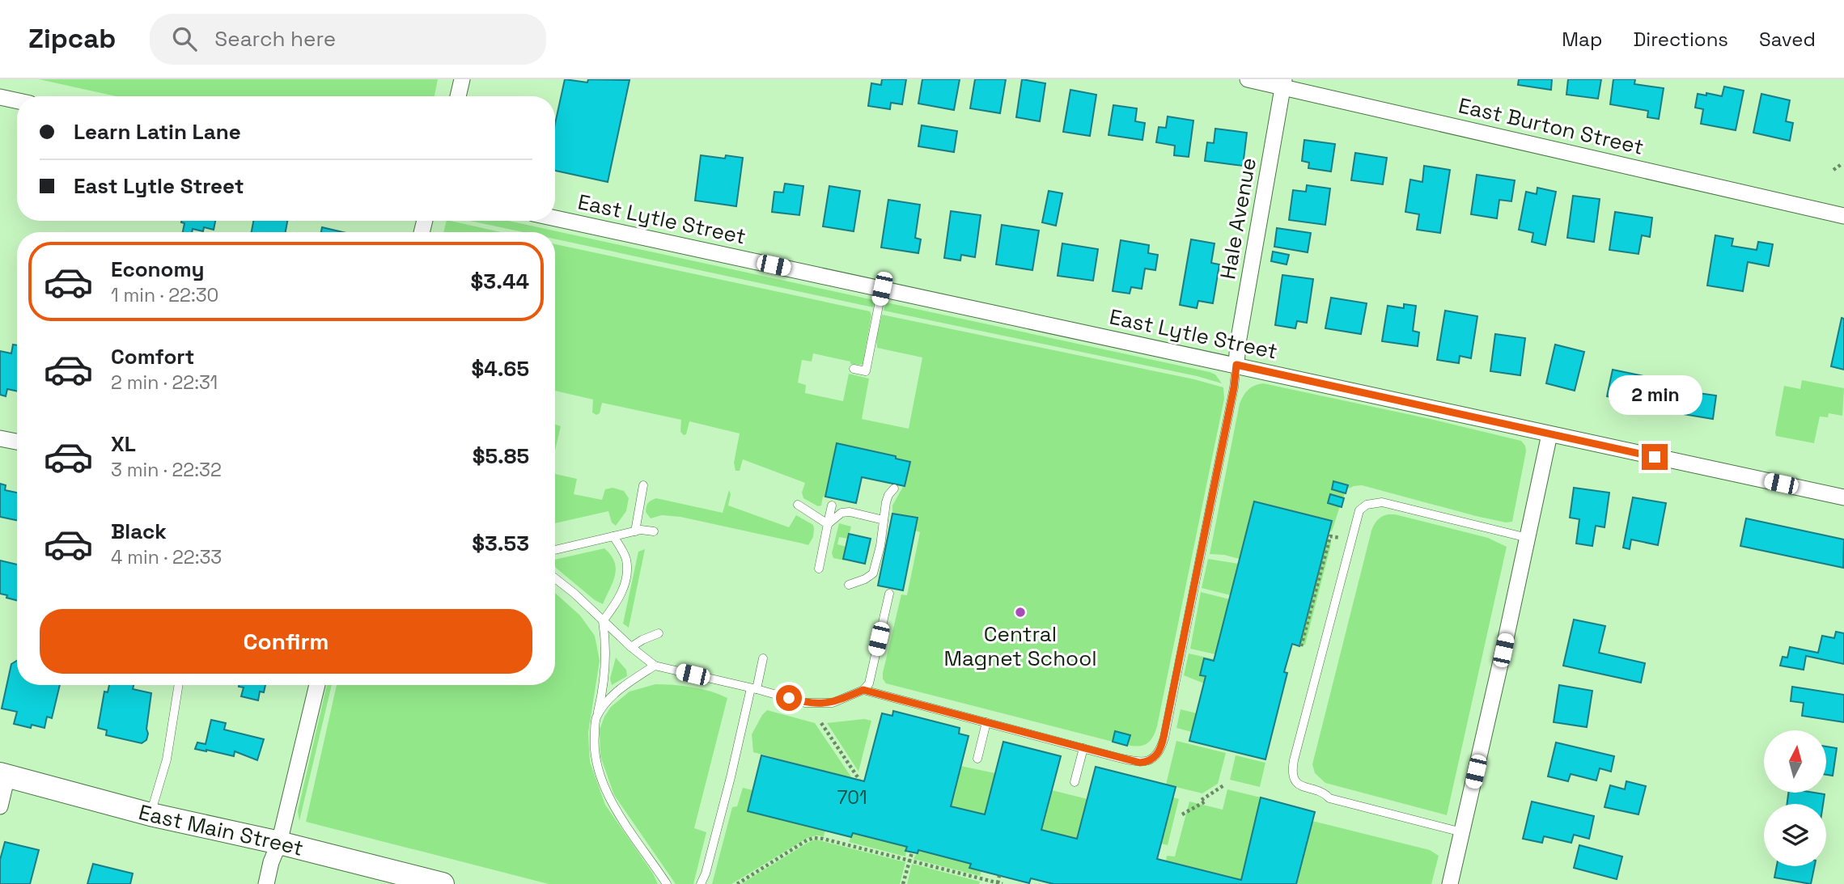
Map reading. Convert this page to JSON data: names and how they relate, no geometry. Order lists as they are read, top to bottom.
{
  "streets": {
    "street": [
      "East Burton Street",
      "Hale Avenue",
      "East Lytle Street",
      "East Main Street"
    ]
  },
  "crossings": [
    ["East Burton Street", "Hale Avenue"],
    ["Hale Avenue", "East Lytle Street"]
  ],
  "places": ["Central Magnet School"],
  "house_numbers": ["701"],
  "north": "top",
  "page": {
    "header": "Zipcab",
    "search": "Search here",
    "nav": ["Map", "Directions", "Saved"],
    "banner": ["Learn Latin Lane", "East Lytle Street"],
    "list": [
      {
        "name": "Economy",
        "note": "1 min · 22:30",
        "value": "$3.44"
      },
      {
        "name": "Comfort",
        "note": "2 min · 22:31",
        "value": "$4.65"
      },
      {
        "name": "XL",
        "note": "3 min · 22:32",
        "value": "$5.85"
      },
      {
        "name": "Black",
        "note": "4 min · 22:33",
        "value": "$3.53"
      }
    ],
    "bubble": "2 min",
    "buttons": "Confirm"
  }
}
